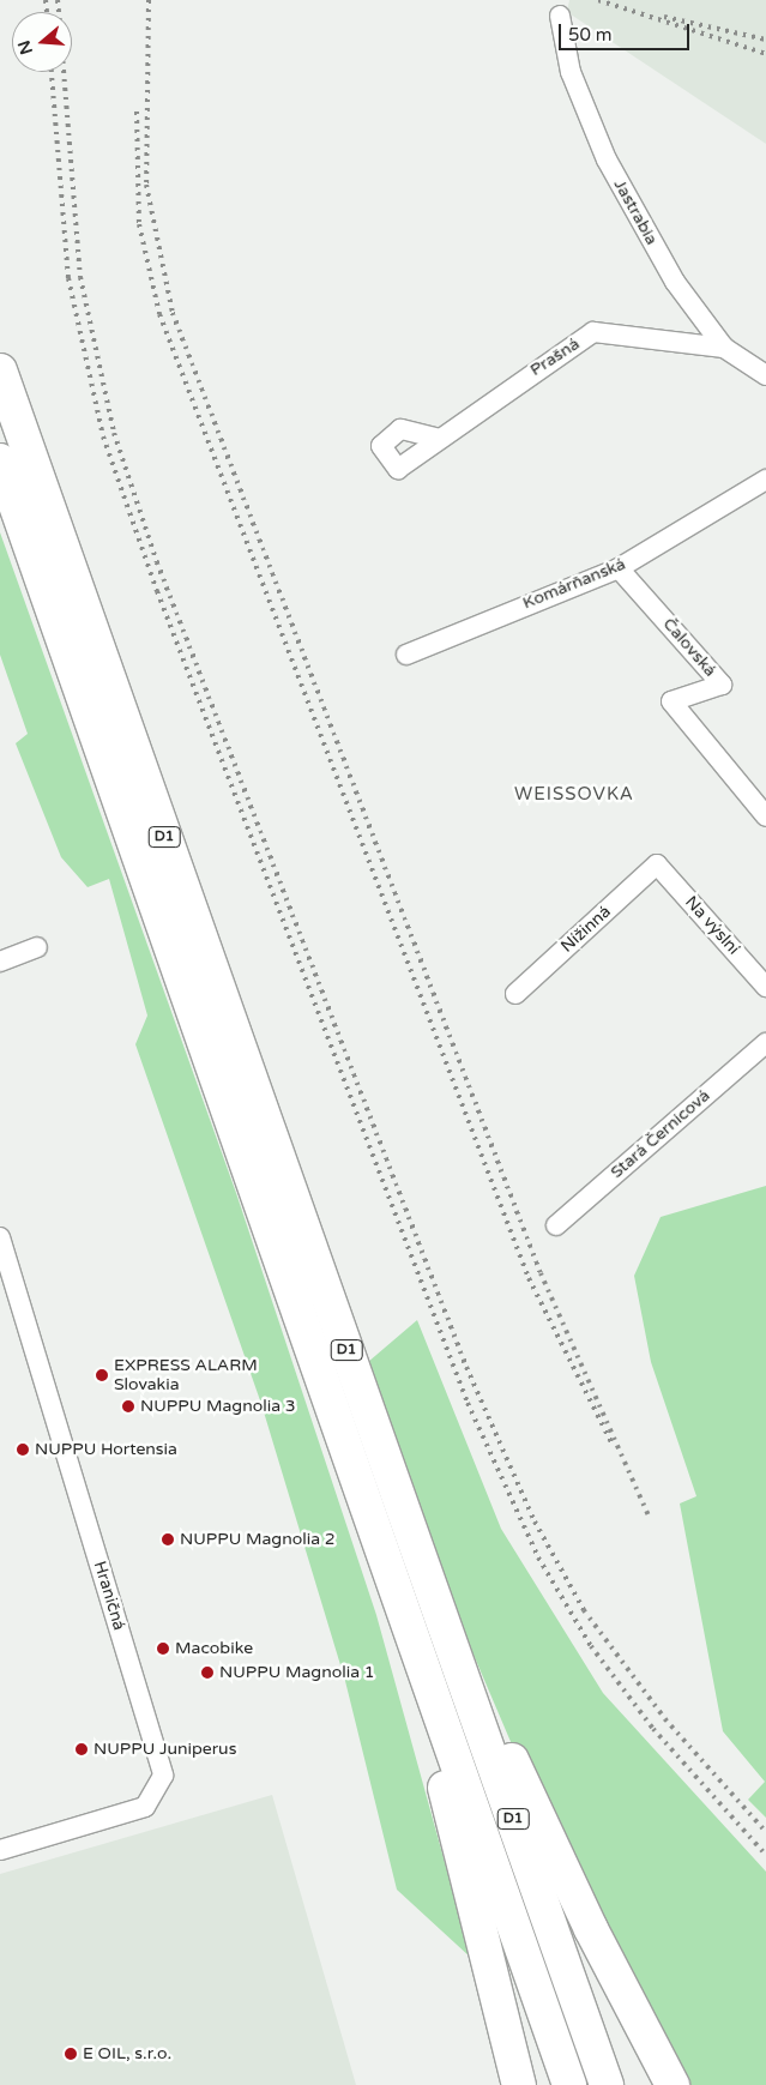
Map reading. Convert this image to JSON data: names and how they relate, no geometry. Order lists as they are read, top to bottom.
{
  "streets": {
    "highway": ["D1"],
    "street": [
      "Jastrabia",
      "Prašná",
      "Komárňanská",
      "Čalovská",
      "Na výslní",
      "Nížinná",
      "Stará Černicová",
      "Hraničná"
    ]
  },
  "crossings": [
    ["Jastrabia", "Prašná"],
    ["Komárňanská", "Čalovská"],
    ["Na výslní", "Nížinná"]
  ],
  "districts": ["WEISSOVKA"],
  "places": [
    "EXPRESS ALARM Slovakia",
    "NUPPU Magnolia 3",
    "NUPPU Hortensia",
    "NUPPU Magnolia 2",
    "Macobike",
    "NUPPU Magnolia 1",
    "NUPPU Juniperus",
    "E OIL, s.r.o."
  ],
  "scale_bar": "50 m",
  "north": "left"
}
